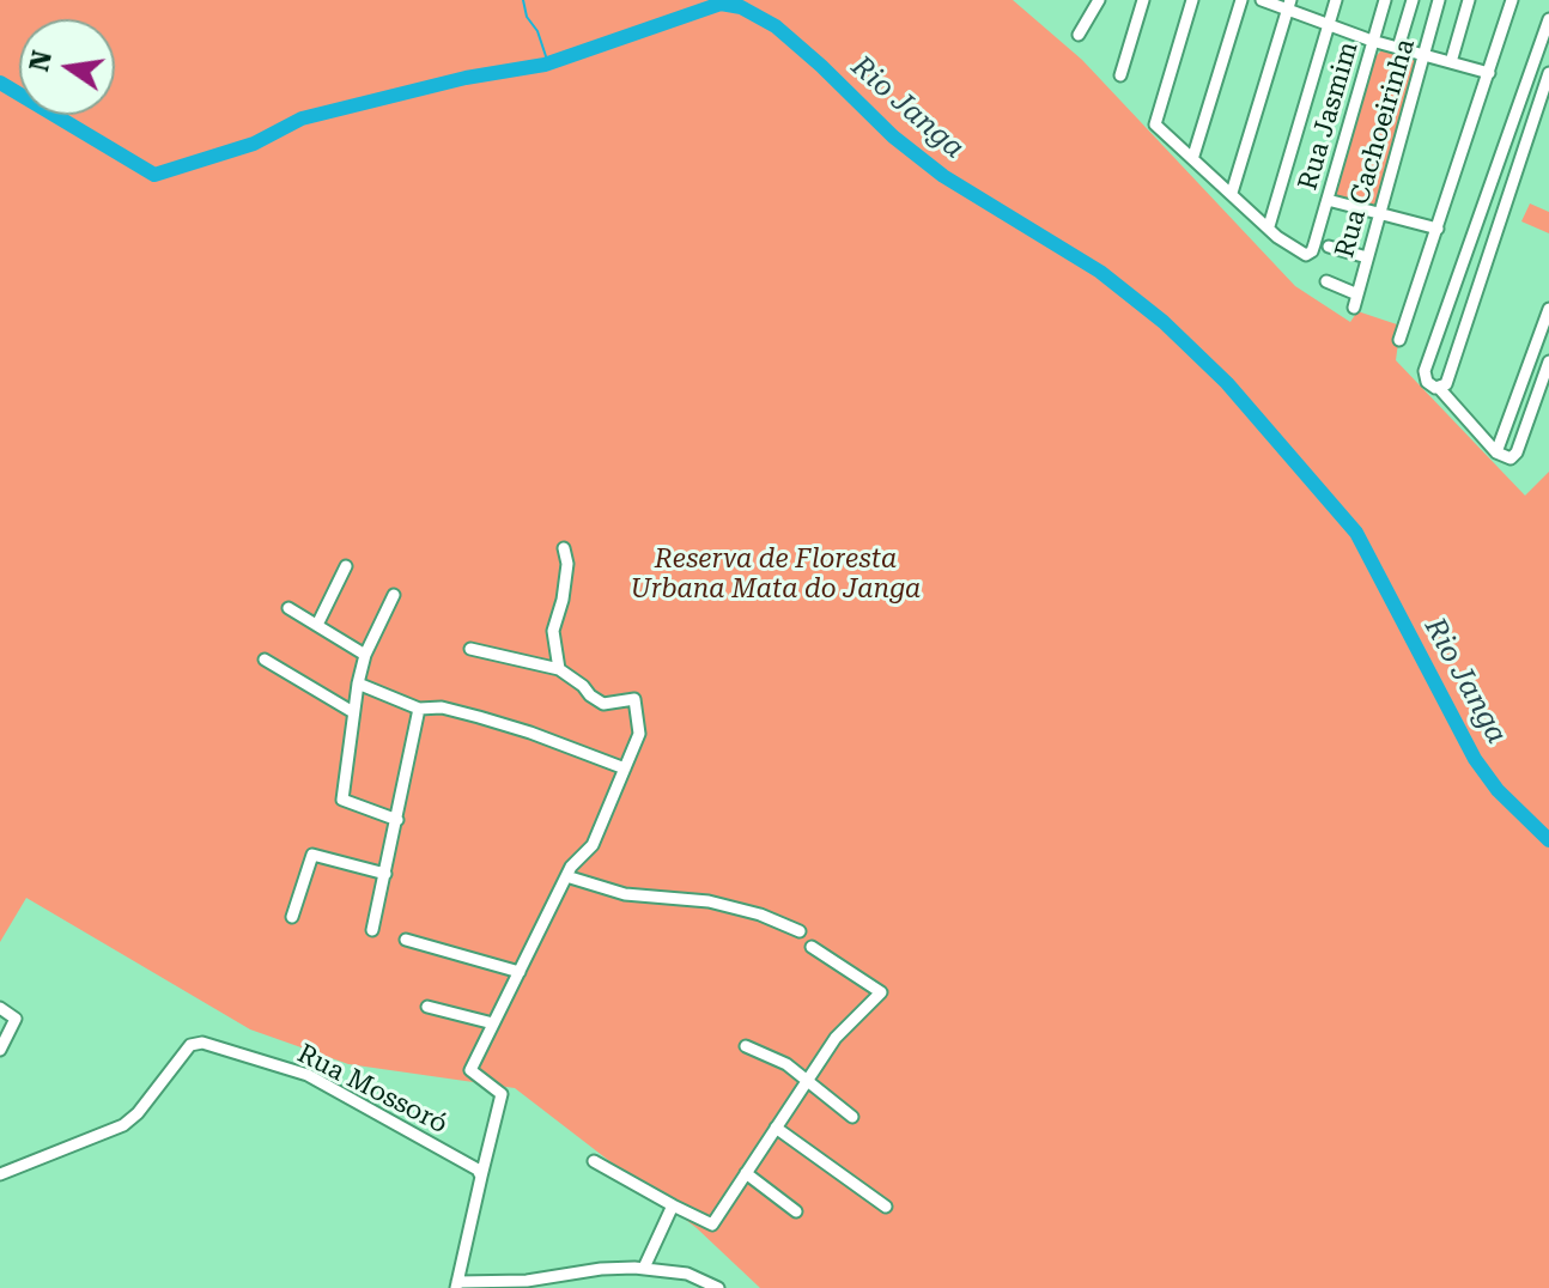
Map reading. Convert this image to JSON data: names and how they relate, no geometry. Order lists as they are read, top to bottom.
{
  "streets": {
    "street": ["Rua Jasmim", "Rua Cachoeirinha", "Rua Mossoró"]
  },
  "water": ["Rio Janga"],
  "parks": ["Reserva de Floresta Urbana Mata do Janga"],
  "north": "left"
}
